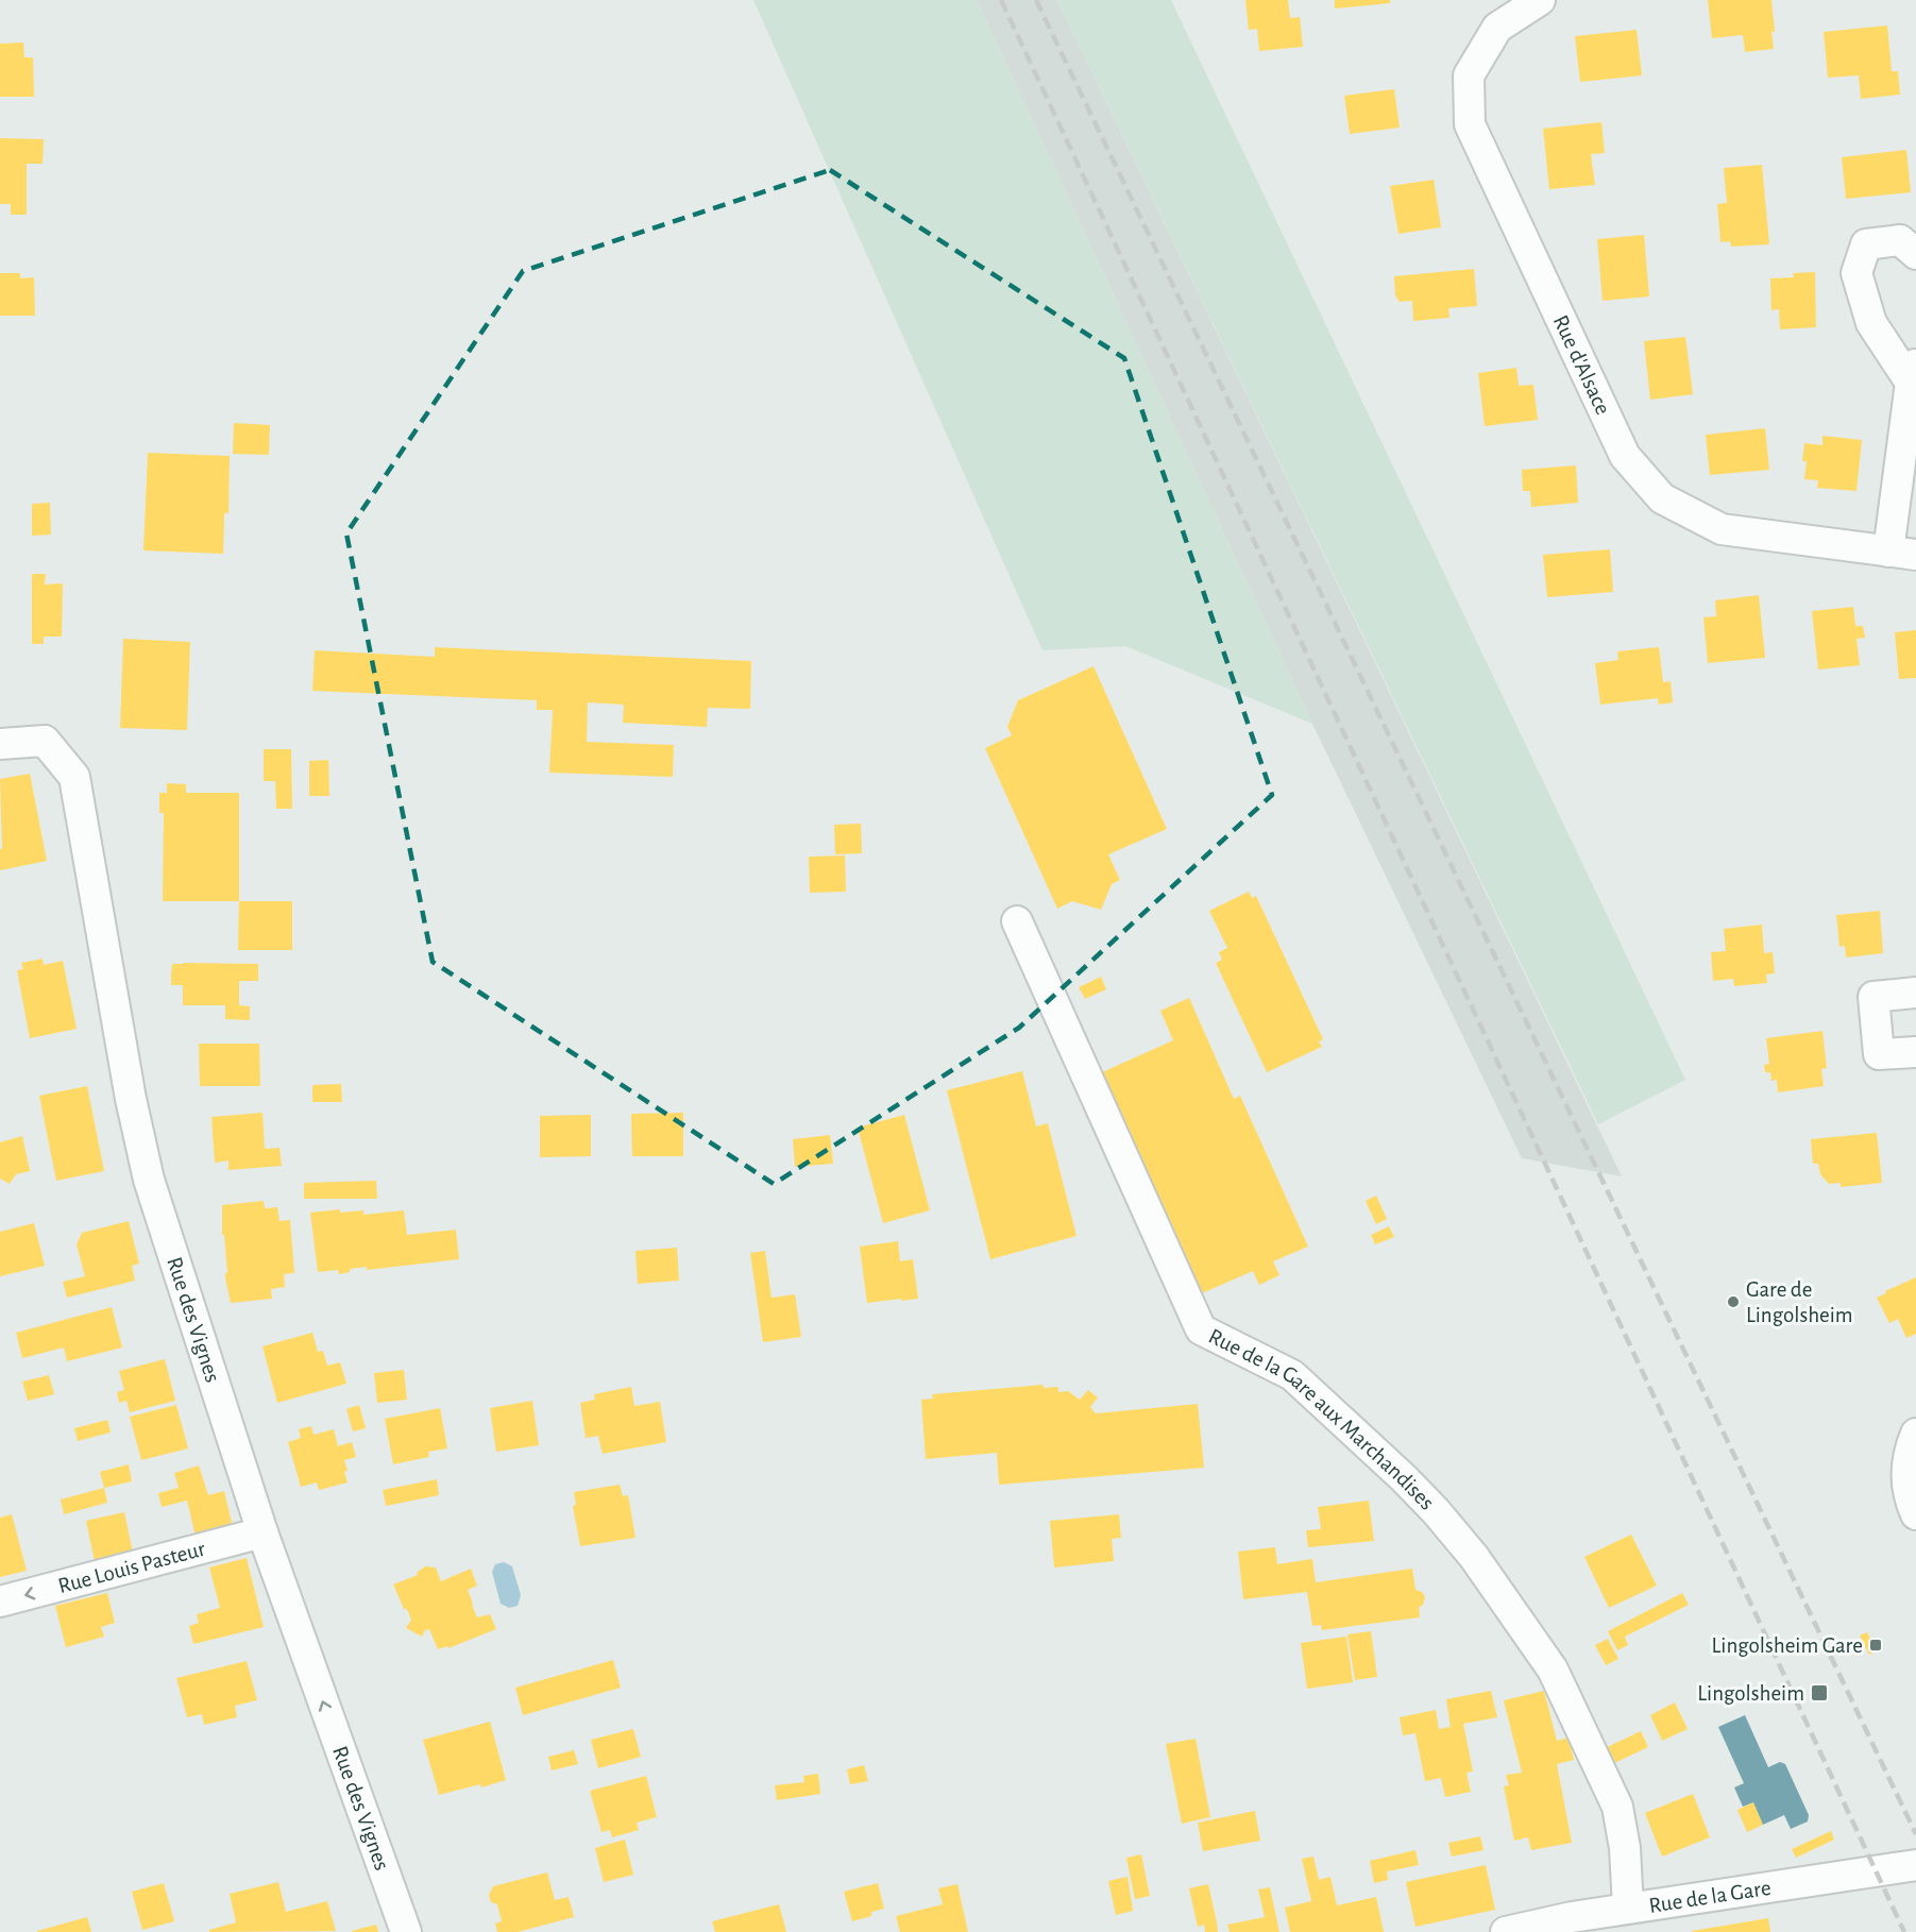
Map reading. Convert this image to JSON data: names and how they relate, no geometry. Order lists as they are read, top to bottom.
{
  "streets": {
    "street": [
      "Rue d'Alsace",
      "Rue des Vignes",
      "Rue de la Gare aux Marchandises",
      "Rue Louis Pasteur",
      "Rue de la Gare"
    ]
  },
  "crossings": [
    ["Rue des Vignes", "Rue Louis Pasteur"],
    ["Rue de la Gare aux Marchandises", "Rue de la Gare"]
  ],
  "one_way": ["Rue Louis Pasteur"],
  "places": {
    "other": ["Gare de Lingolsheim"],
    "transit": ["Lingolsheim Gare", "Lingolsheim"]
  }
}
